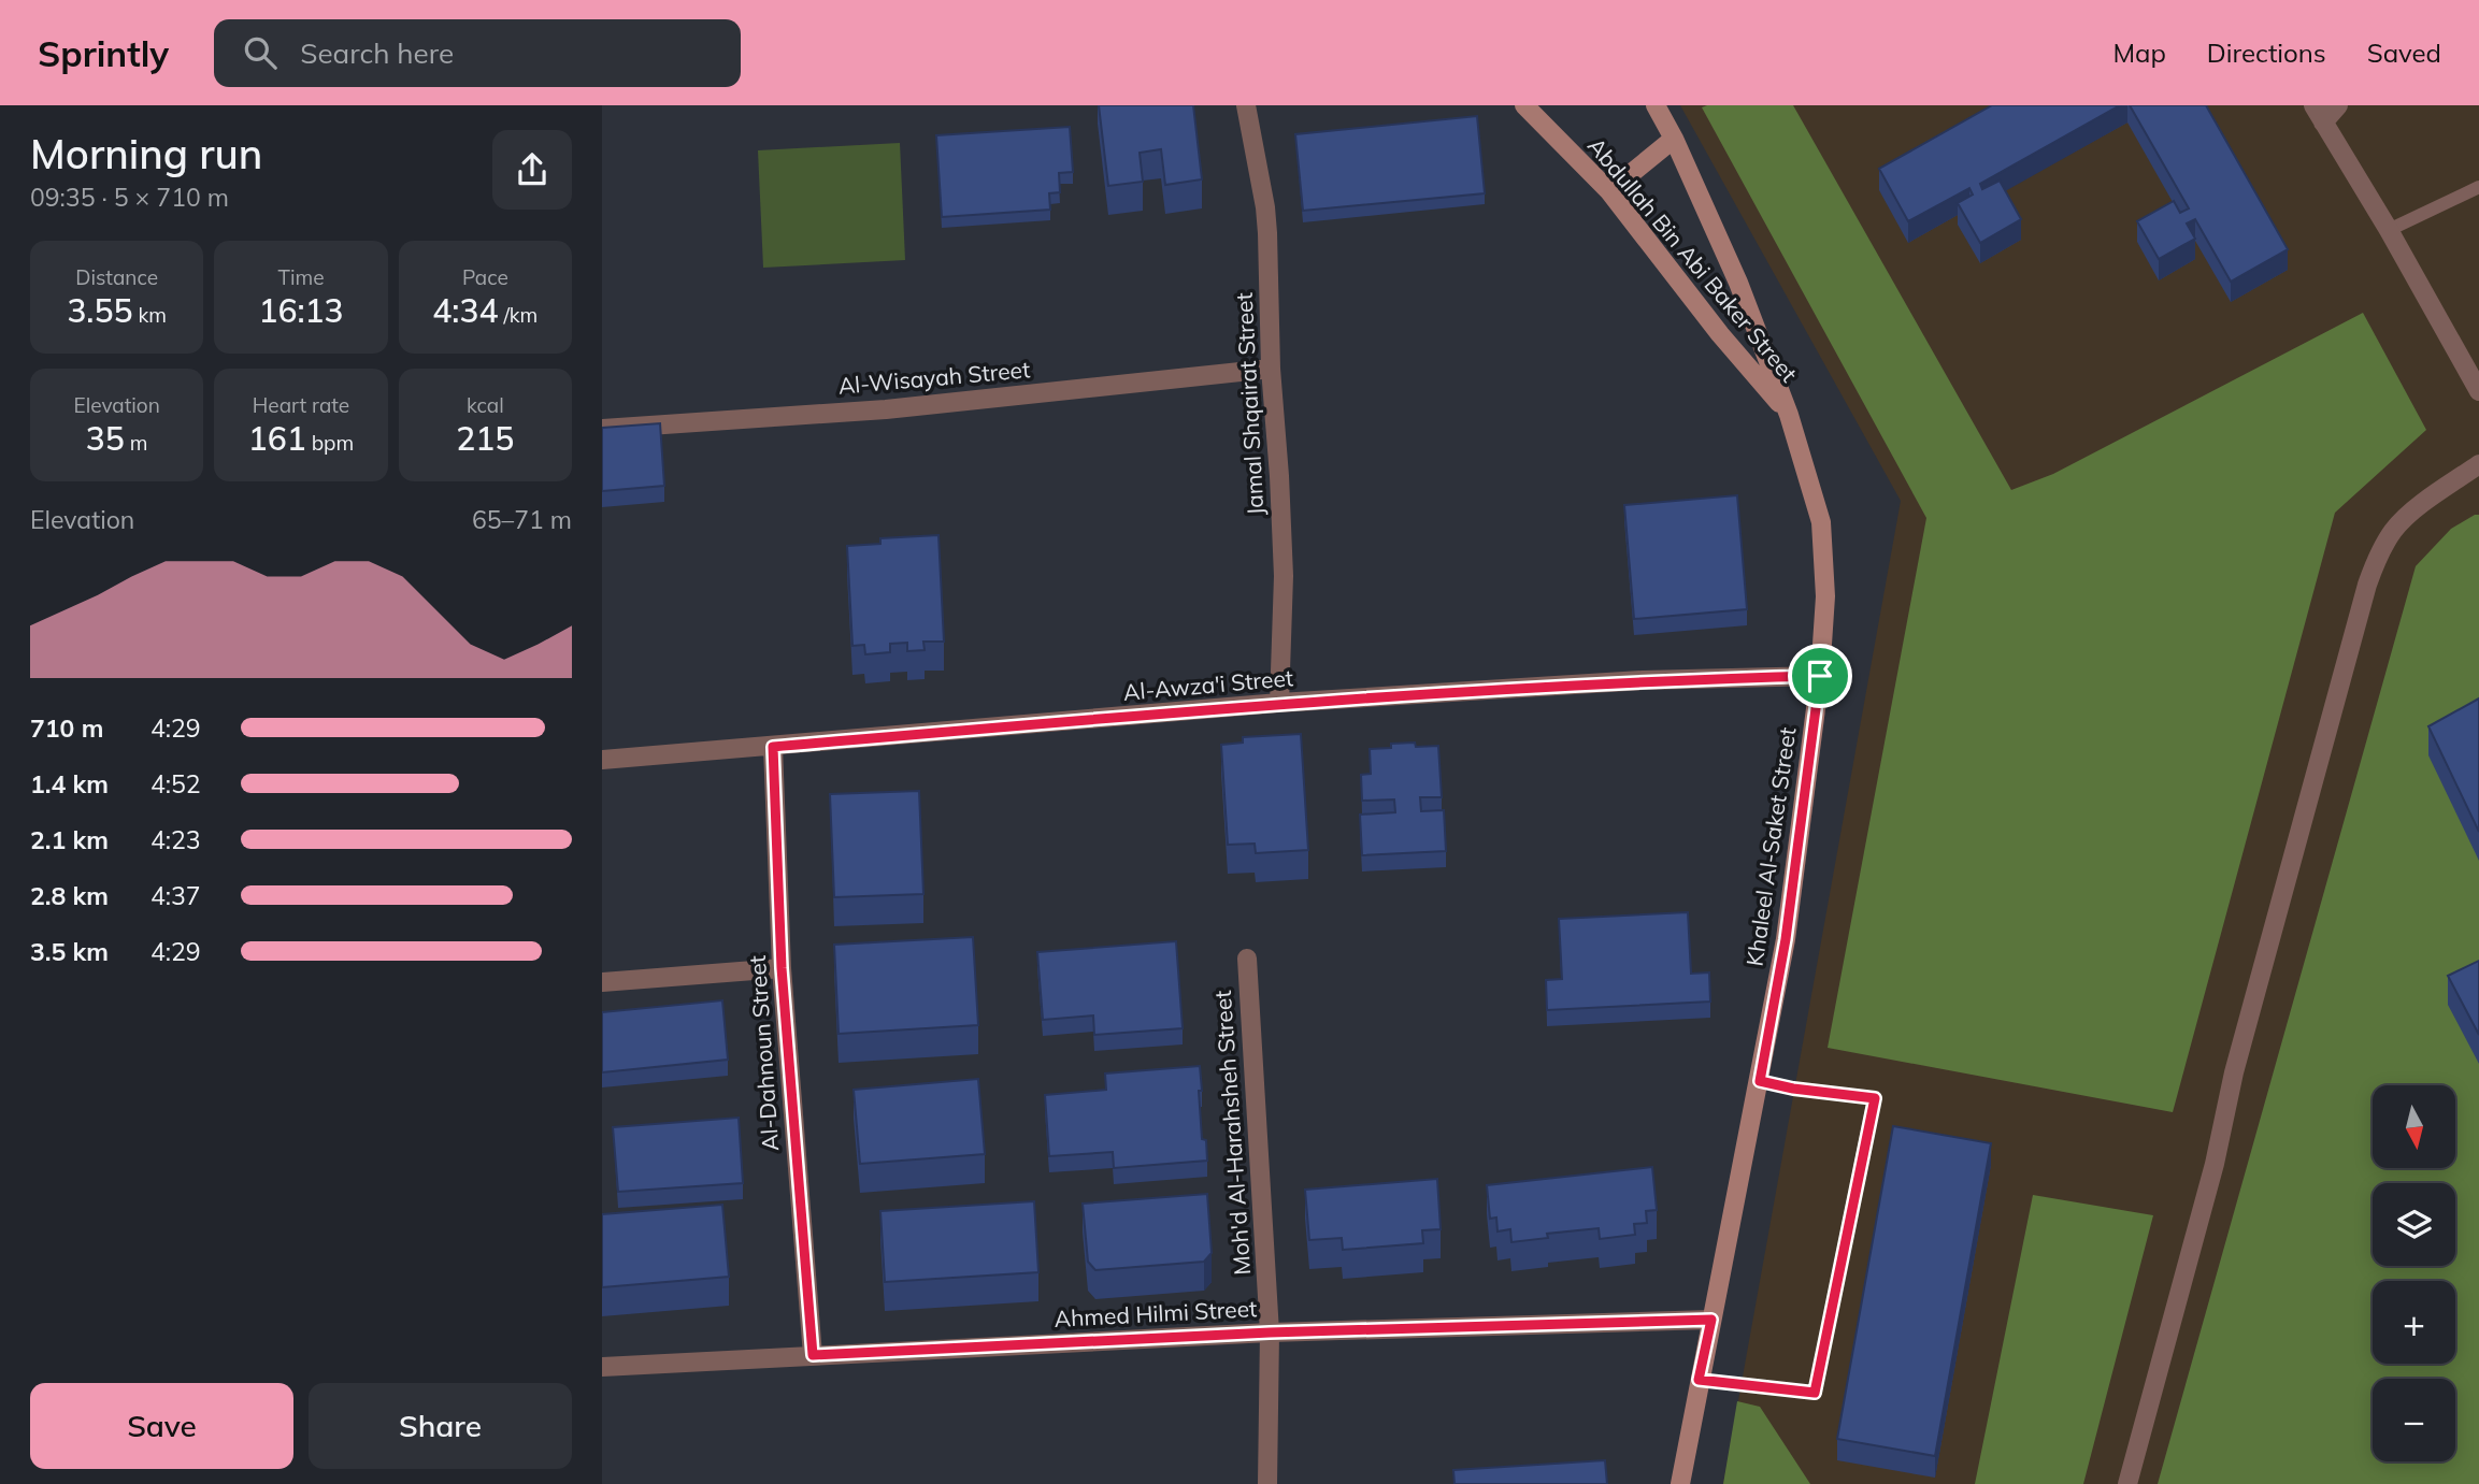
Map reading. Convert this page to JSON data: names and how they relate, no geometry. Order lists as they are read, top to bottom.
{
  "streets": {
    "street": [
      "Abdullah Bin Abi Baker Street",
      "Al-Wisayah Street",
      "Jamal Shqairat Street",
      "Al-Awza'i Street",
      "Khaleel Al-Saket Street",
      "Al-Dahnoun Street",
      "Moh'd Al-Harahsheh Street",
      "Ahmed Hilmi Street"
    ]
  },
  "crossings": [
    ["Abdullah Bin Abi Baker Street", "Khaleel Al-Saket Street"],
    ["Al-Wisayah Street", "Jamal Shqairat Street"],
    ["Jamal Shqairat Street", "Al-Awza'i Street"],
    ["Al-Awza'i Street", "Khaleel Al-Saket Street"],
    ["Al-Awza'i Street", "Al-Dahnoun Street"],
    ["Khaleel Al-Saket Street", "Ahmed Hilmi Street"],
    ["Al-Dahnoun Street", "Ahmed Hilmi Street"],
    ["Moh'd Al-Harahsheh Street", "Ahmed Hilmi Street"]
  ],
  "north": "bottom",
  "page": {
    "header": "Sprintly",
    "search": "Search here",
    "nav": ["Map", "Directions", "Saved"],
    "heading": ["Morning run", "09:35 · 5 × 710 m"],
    "stats": [
      ["Distance", "3.55 km"],
      ["Time", "16:13"],
      ["Pace", "4:34 /km"],
      ["Elevation", "35 m"],
      ["Heart rate", "161 bpm"],
      ["kcal", "215"]
    ],
    "chart": ["Elevation", "65–71 m"],
    "list": [
      {
        "name": "710 m",
        "note": "4:29"
      },
      {
        "name": "1.4 km",
        "note": "4:52"
      },
      {
        "name": "2.1 km",
        "note": "4:23"
      },
      {
        "name": "2.8 km",
        "note": "4:37"
      },
      {
        "name": "3.5 km",
        "note": "4:29"
      }
    ],
    "map_buttons": ["+", "−"],
    "buttons": ["Save", "Share"]
  }
}
